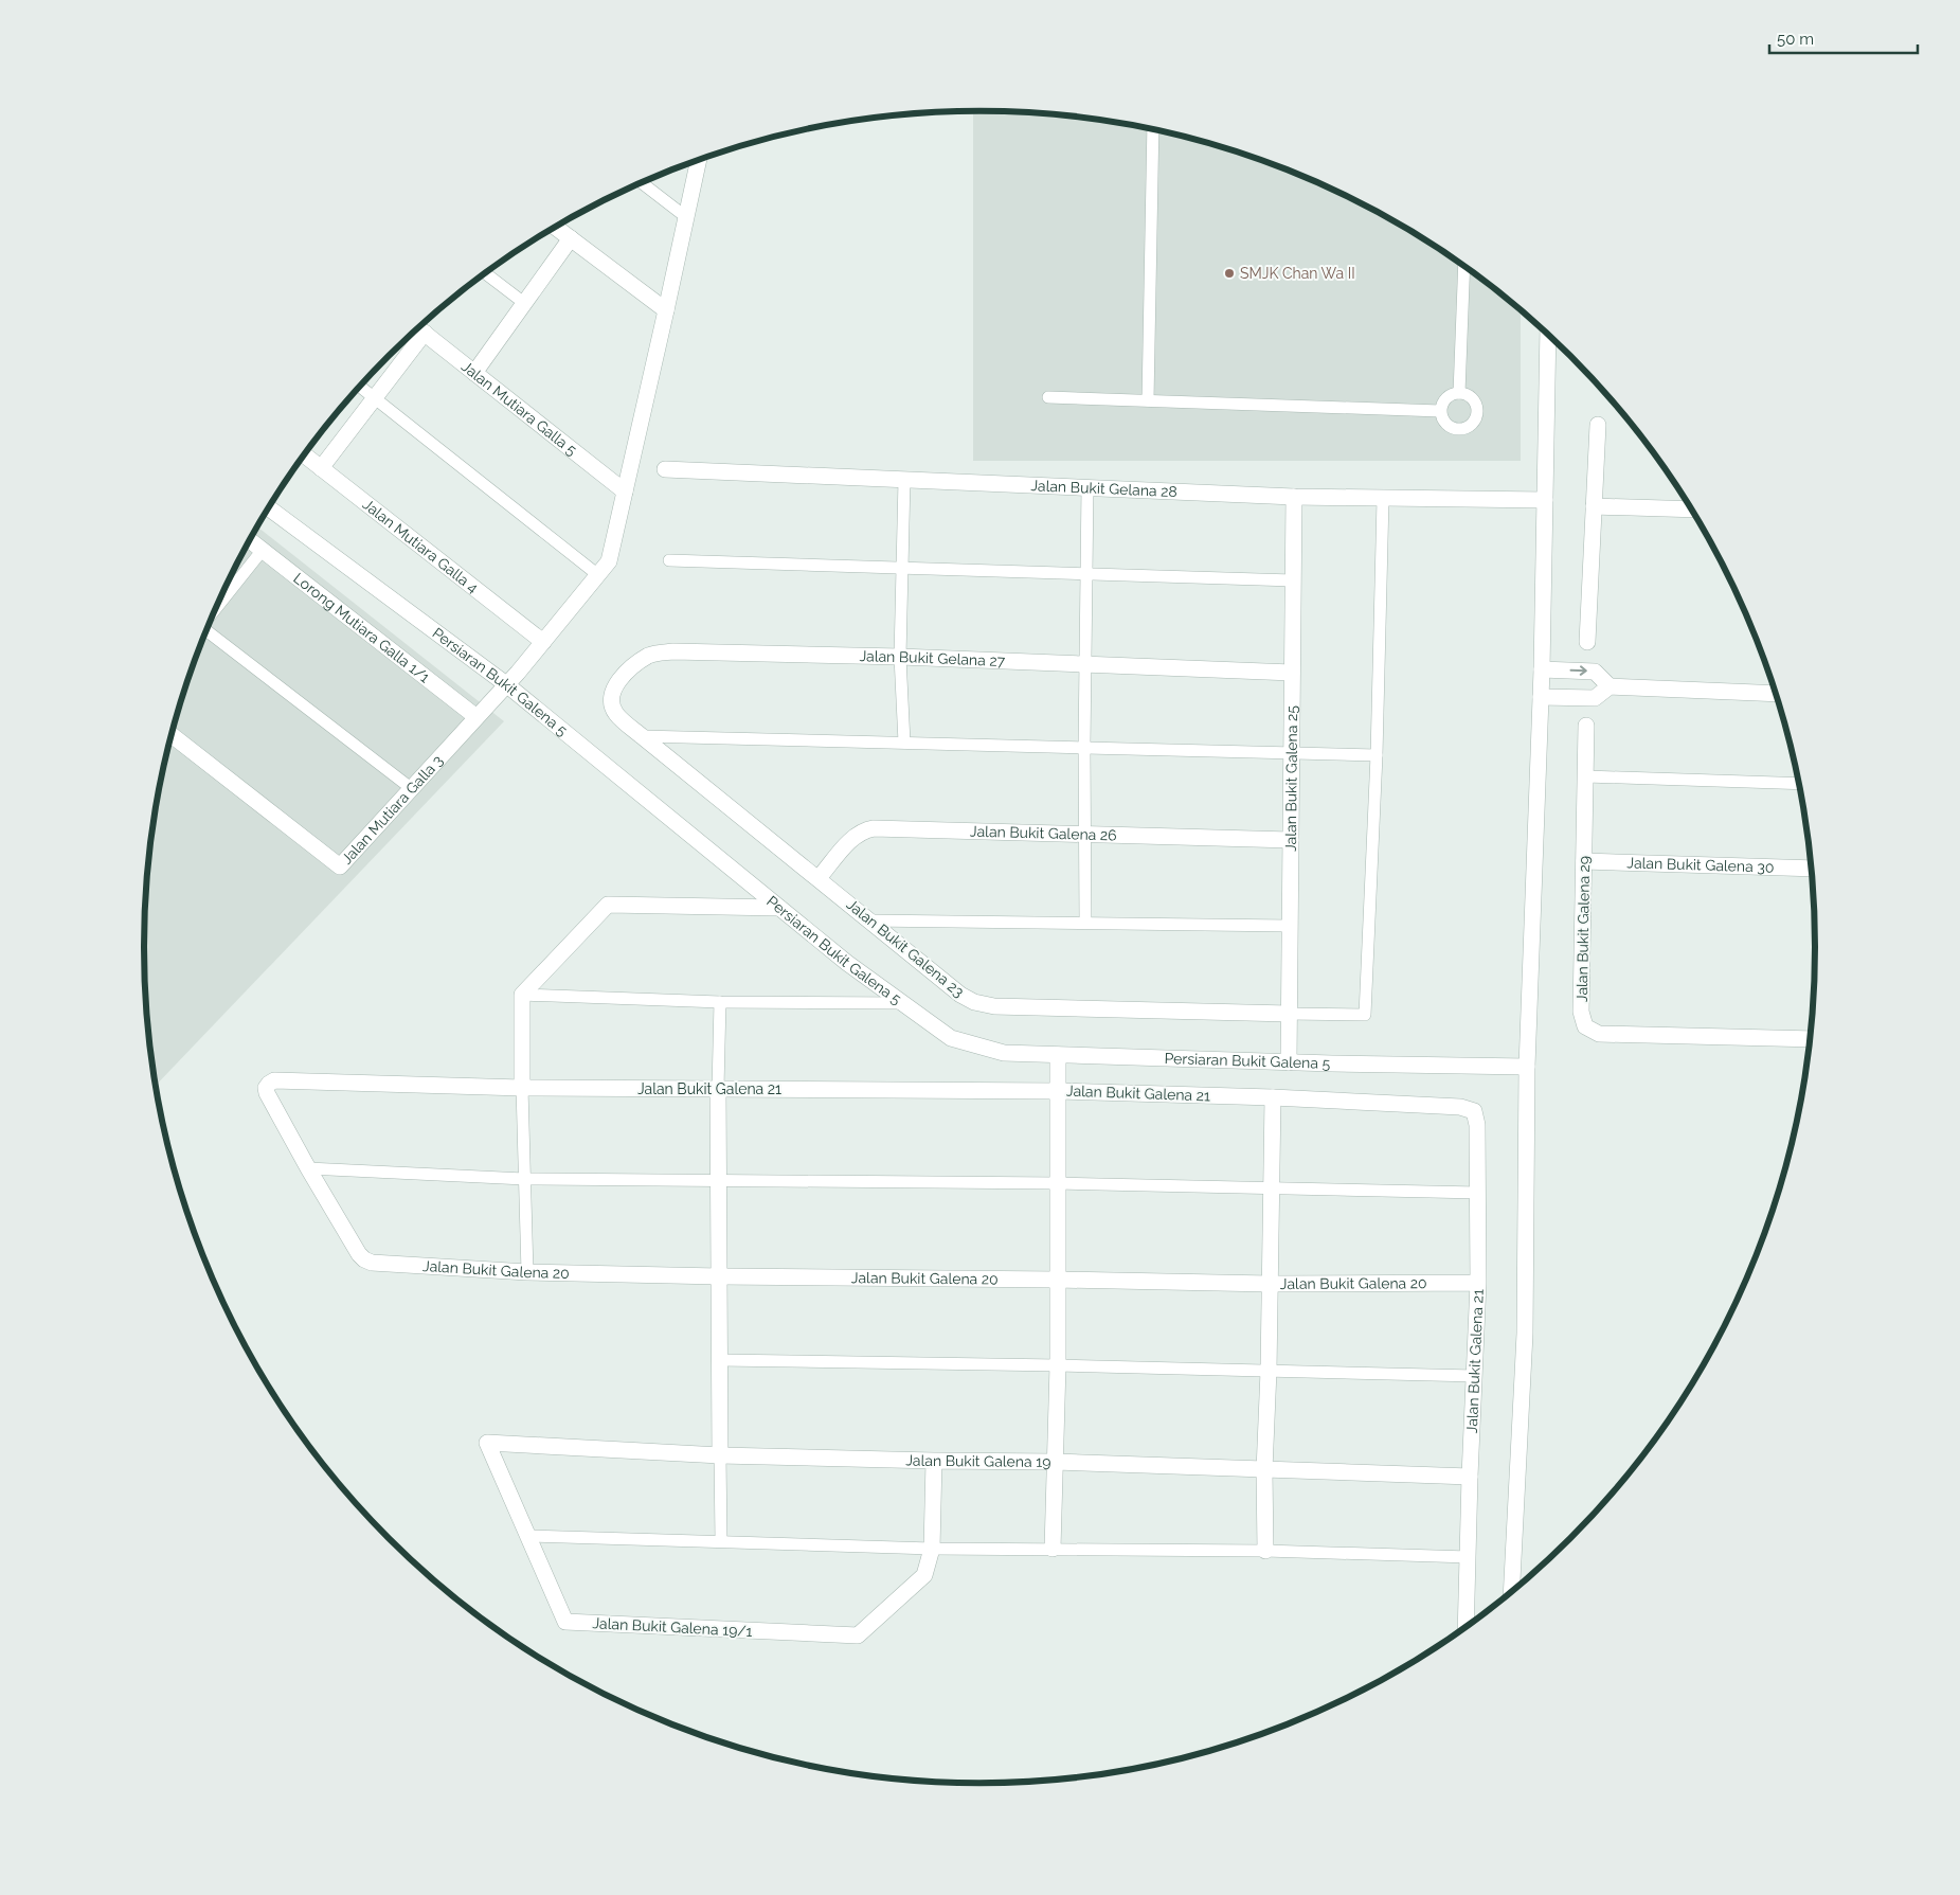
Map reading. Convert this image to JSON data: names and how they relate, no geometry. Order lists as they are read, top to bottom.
{
  "streets": {
    "street": [
      "Jalan Mutiara Galla 5",
      "Jalan Bukit Gelana 28",
      "Jalan Mutiara Galla 4",
      "Lorong Mutiara Galla 1/1",
      "Jalan Bukit Gelana 27",
      "Persiaran Bukit Galena 5",
      "Jalan Bukit Galena 25",
      "Jalan Mutiara Galla 3",
      "Jalan Bukit Galena 26",
      "Jalan Bukit Galena 30",
      "Jalan Bukit Galena 29",
      "Jalan Bukit Galena 23",
      "Jalan Bukit Galena 21",
      "Jalan Bukit Galena 20",
      "Jalan Bukit Galena 19",
      "Jalan Bukit Galena 19/1"
    ]
  },
  "crossings": [
    ["Jalan Mutiara Galla 5", "Jalan Mutiara Galla 3"],
    ["Jalan Bukit Gelana 28", "Jalan Bukit Galena 25"],
    ["Jalan Mutiara Galla 4", "Jalan Mutiara Galla 3"],
    ["Lorong Mutiara Galla 1/1", "Jalan Mutiara Galla 3"],
    ["Jalan Bukit Gelana 27", "Jalan Bukit Galena 25"],
    ["Jalan Bukit Gelana 27", "Jalan Bukit Galena 23"],
    ["Persiaran Bukit Galena 5", "Jalan Bukit Galena 25"],
    ["Persiaran Bukit Galena 5", "Jalan Mutiara Galla 3"],
    ["Jalan Bukit Galena 25", "Jalan Bukit Galena 26"],
    ["Jalan Bukit Galena 25", "Jalan Bukit Galena 23"],
    ["Jalan Bukit Galena 26", "Jalan Bukit Galena 23"],
    ["Jalan Bukit Galena 30", "Jalan Bukit Galena 29"],
    ["Jalan Bukit Galena 21", "Jalan Bukit Galena 20"],
    ["Jalan Bukit Galena 21", "Jalan Bukit Galena 19"],
    ["Jalan Bukit Galena 19", "Jalan Bukit Galena 19/1"]
  ],
  "places": ["SMJK Chan Wa II"],
  "scale_bar": "50 m"
}
